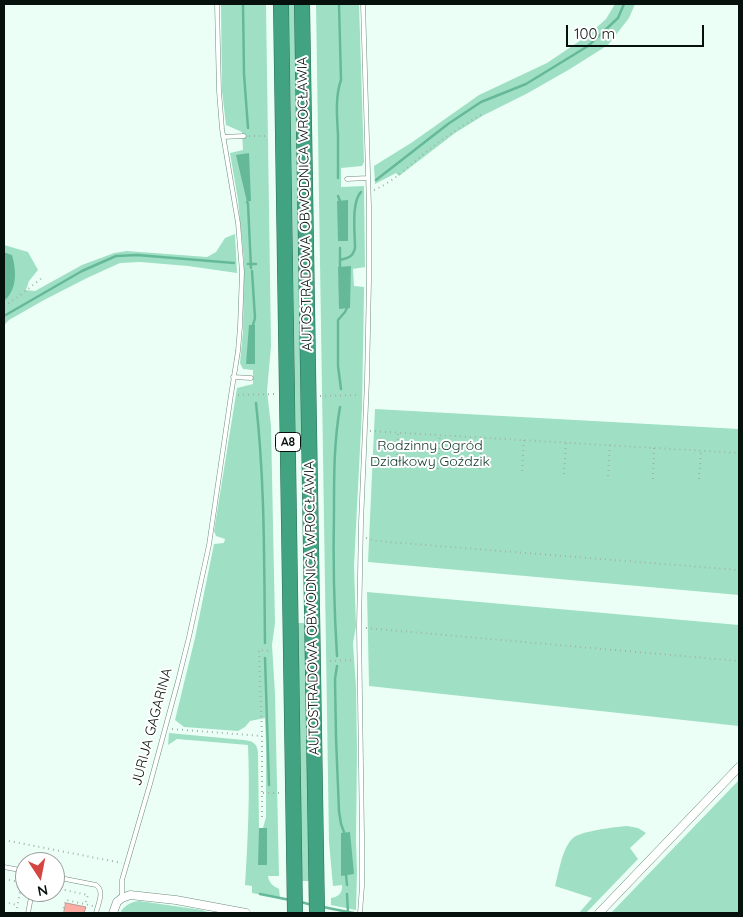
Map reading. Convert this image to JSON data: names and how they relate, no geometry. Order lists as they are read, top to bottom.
{
  "streets": {
    "highway": ["AUTOSTRADOWA OBWODNICA WROCŁAWIA", "A8"],
    "street": ["JURIJA GAGARINA"]
  },
  "parks": ["Rodzinny Ogród Działkowy Goździk"],
  "scale_bar": "100 m",
  "north": "bottom"
}
